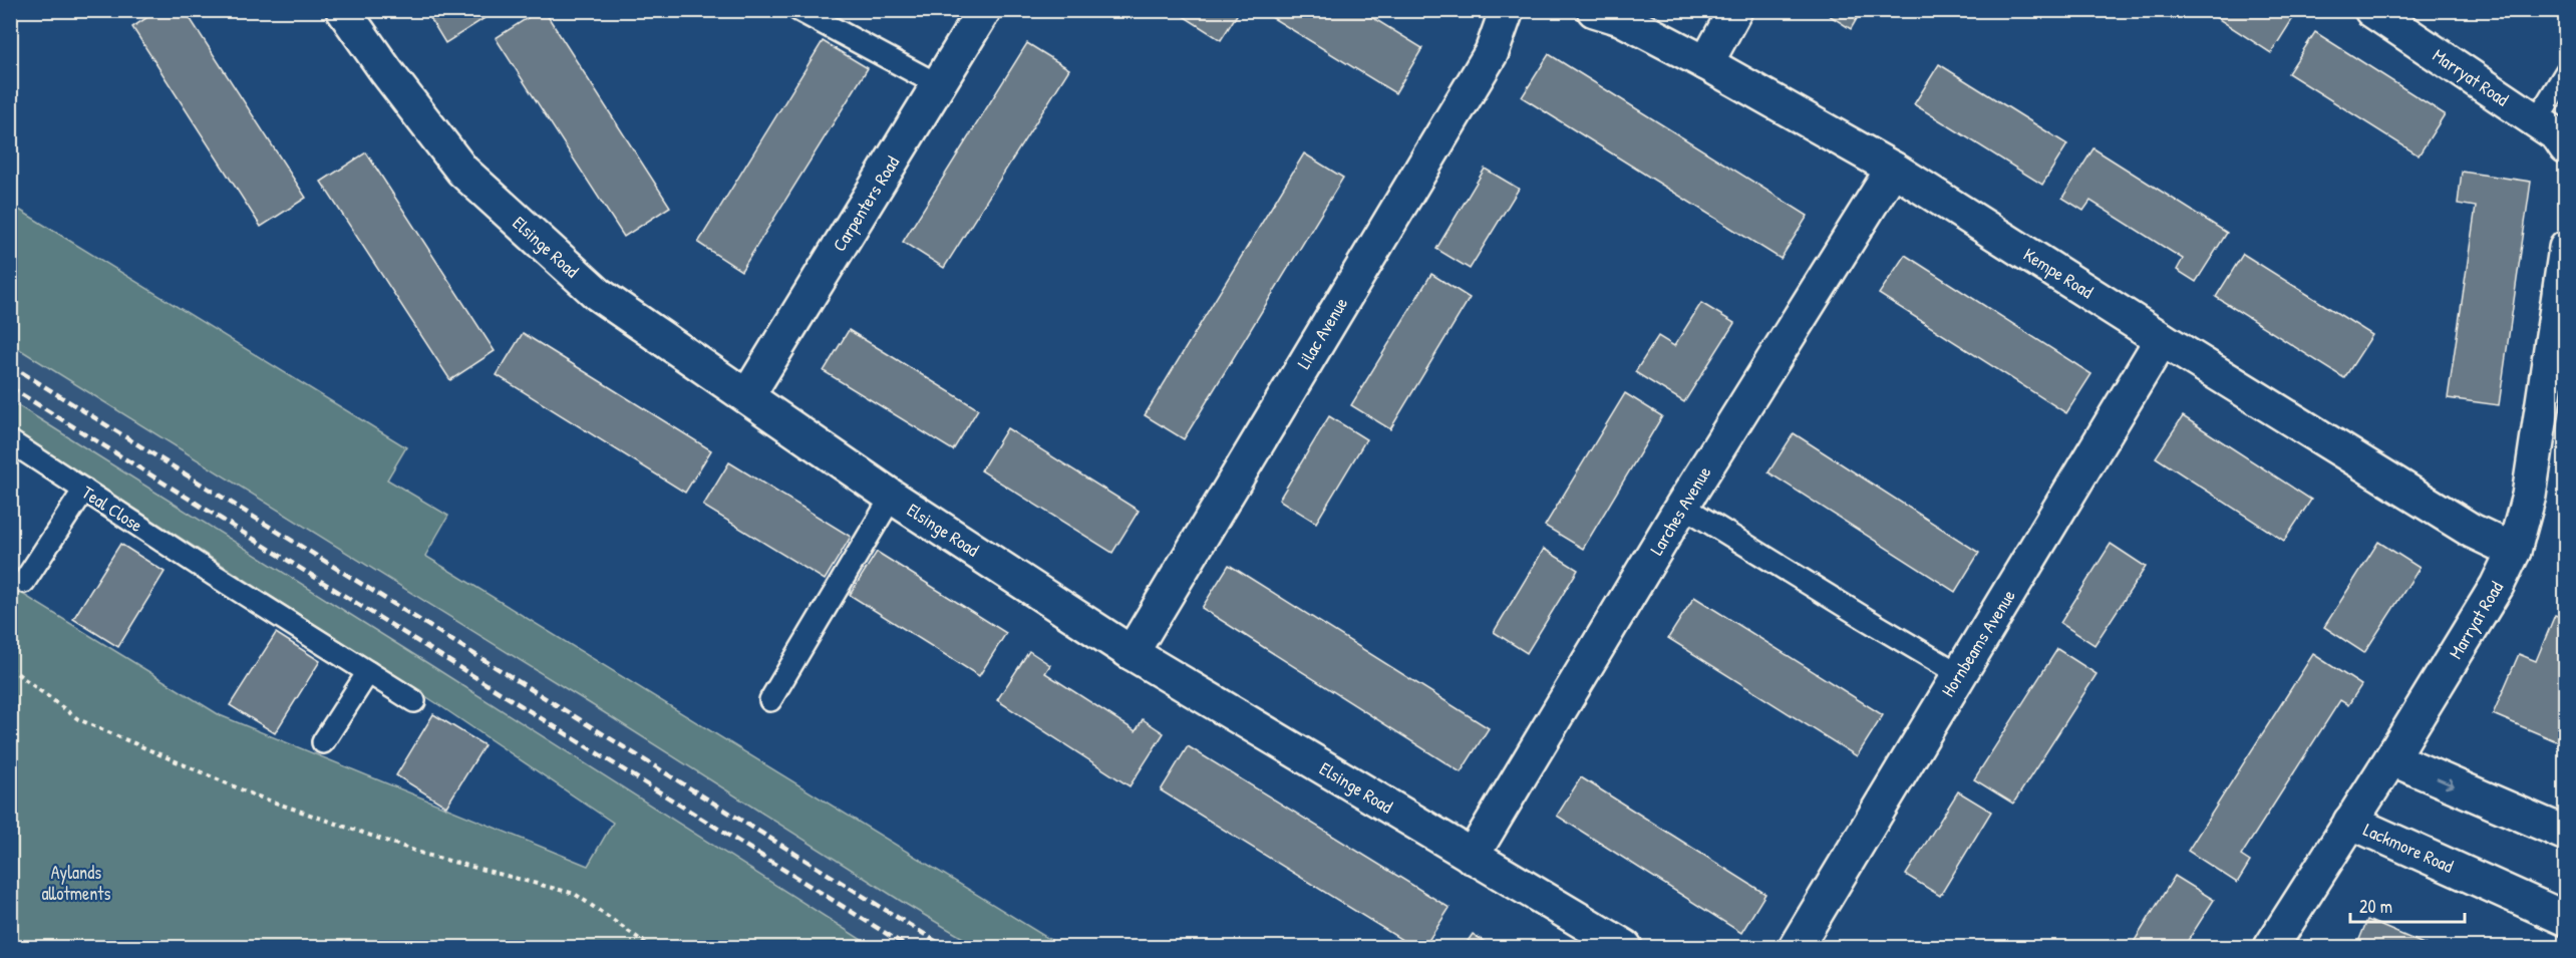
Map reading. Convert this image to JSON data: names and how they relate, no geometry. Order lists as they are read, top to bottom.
{
  "streets": {
    "street": [
      "Marryat Road",
      "Carpenters Road",
      "Elsinge Road",
      "Kempe Road",
      "Lilac Avenue",
      "Larches Avenue",
      "Hornbeams Avenue",
      "Lackmore Road"
    ],
    "lane": ["Teal Close"]
  },
  "crossings": [
    ["Marryat Road", "Kempe Road"],
    ["Marryat Road", "Lackmore Road"],
    ["Carpenters Road", "Elsinge Road"],
    ["Elsinge Road", "Lilac Avenue"],
    ["Elsinge Road", "Larches Avenue"],
    ["Kempe Road", "Larches Avenue"],
    ["Kempe Road", "Hornbeams Avenue"]
  ],
  "parks": ["Aylands allotments"],
  "scale_bar": "20 m"
}
